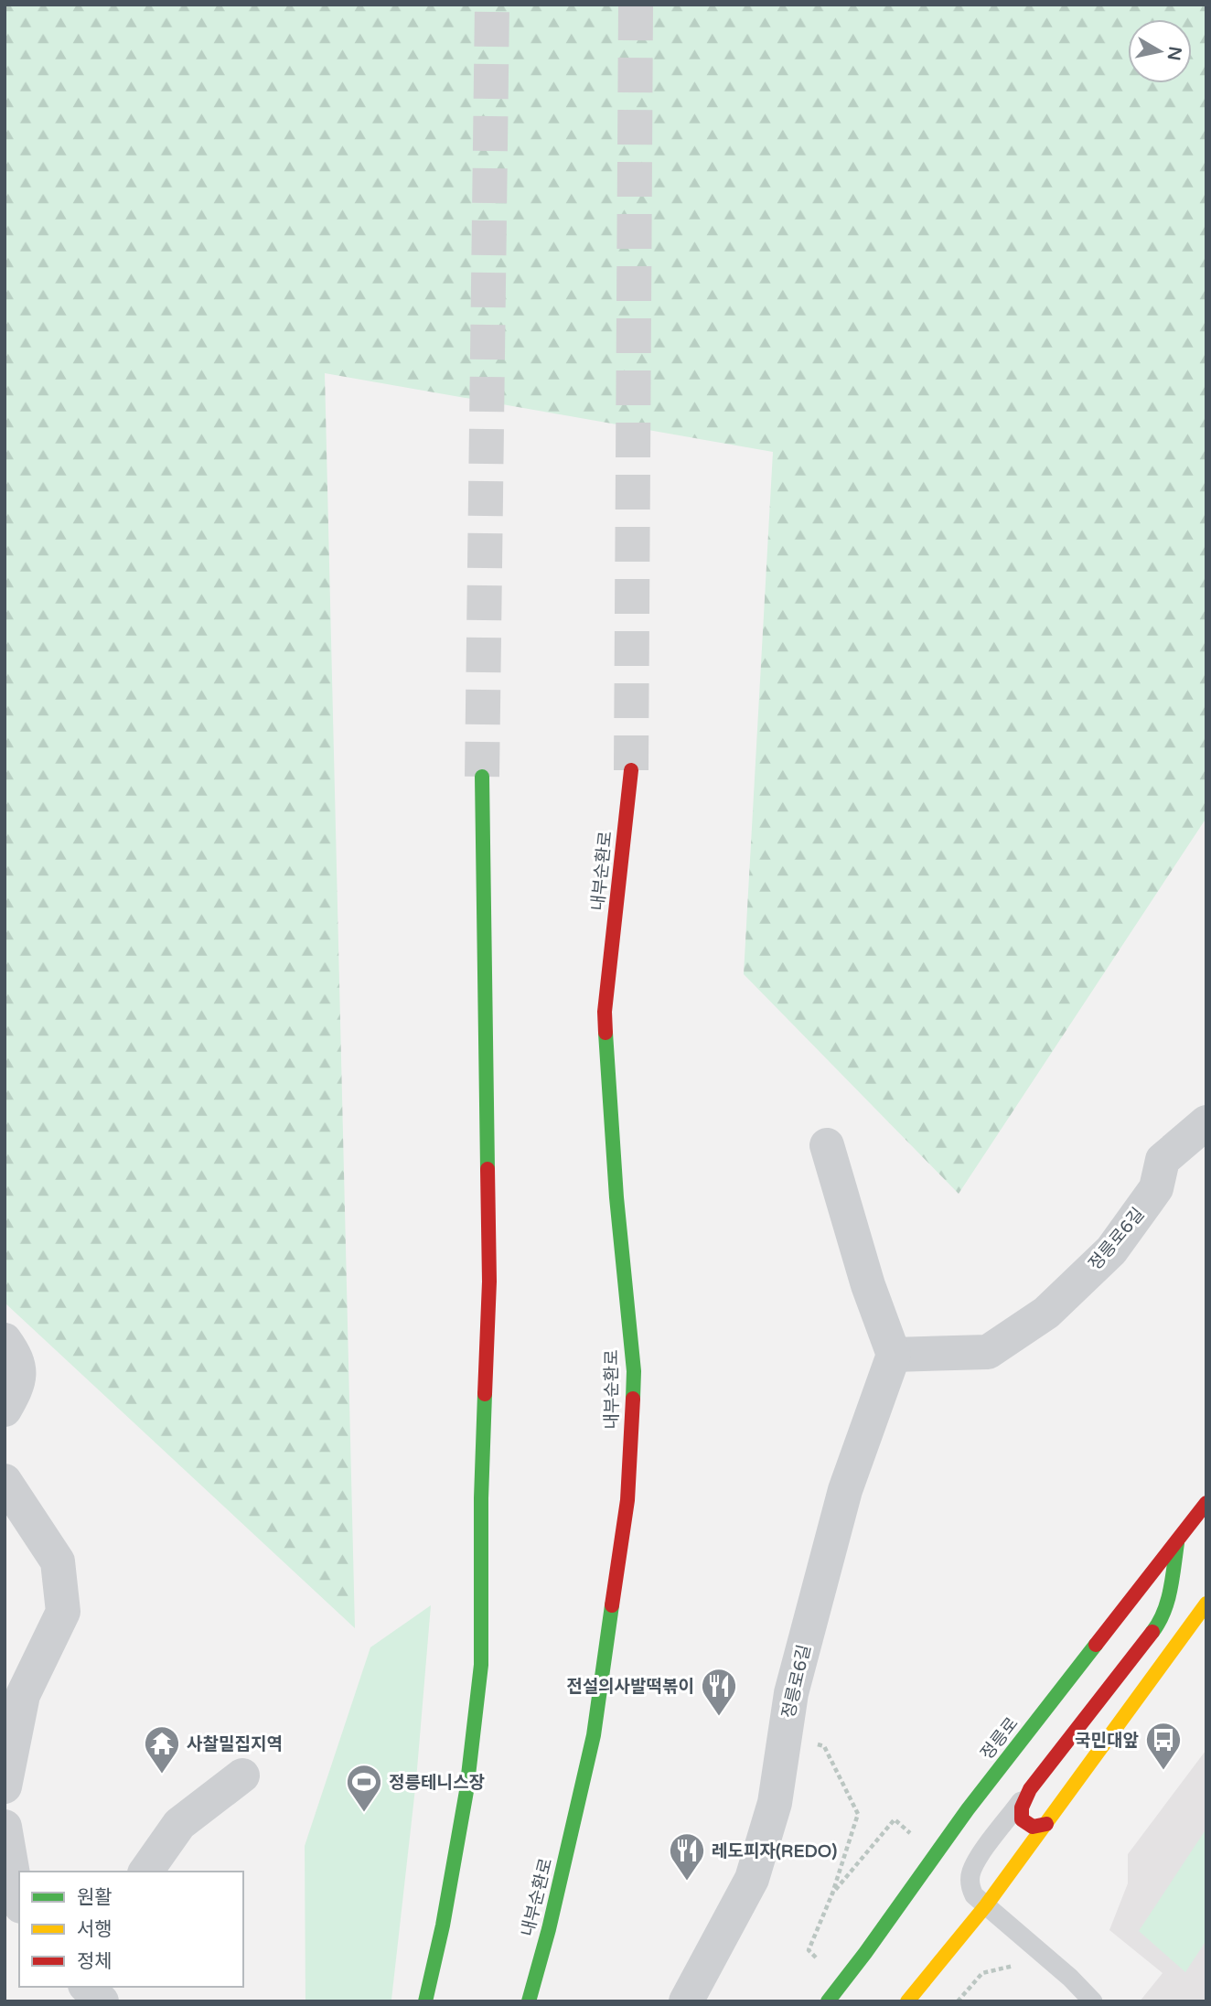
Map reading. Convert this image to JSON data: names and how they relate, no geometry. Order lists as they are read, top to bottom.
{
  "streets": {
    "main road": ["내부순환로", "정릉로"],
    "street": ["정릉로6길"]
  },
  "places": {
    "restaurant": ["전설의사발떡볶이", "레도피자(REDO)"],
    "bus stop": ["국민대앞"],
    "temple": ["사찰밀집지역"],
    "sports": ["정릉테니스장"]
  },
  "legend": ["원활", "서행", "정체"],
  "north": "right"
}
